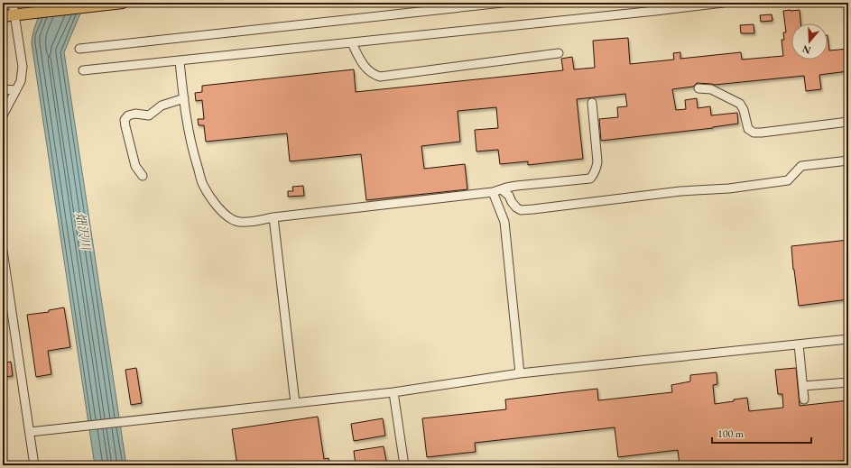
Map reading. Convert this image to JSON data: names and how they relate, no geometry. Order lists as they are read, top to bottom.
{
  "water": ["畑沢川"],
  "scale_bar": "100 m",
  "north": "bottom"
}
